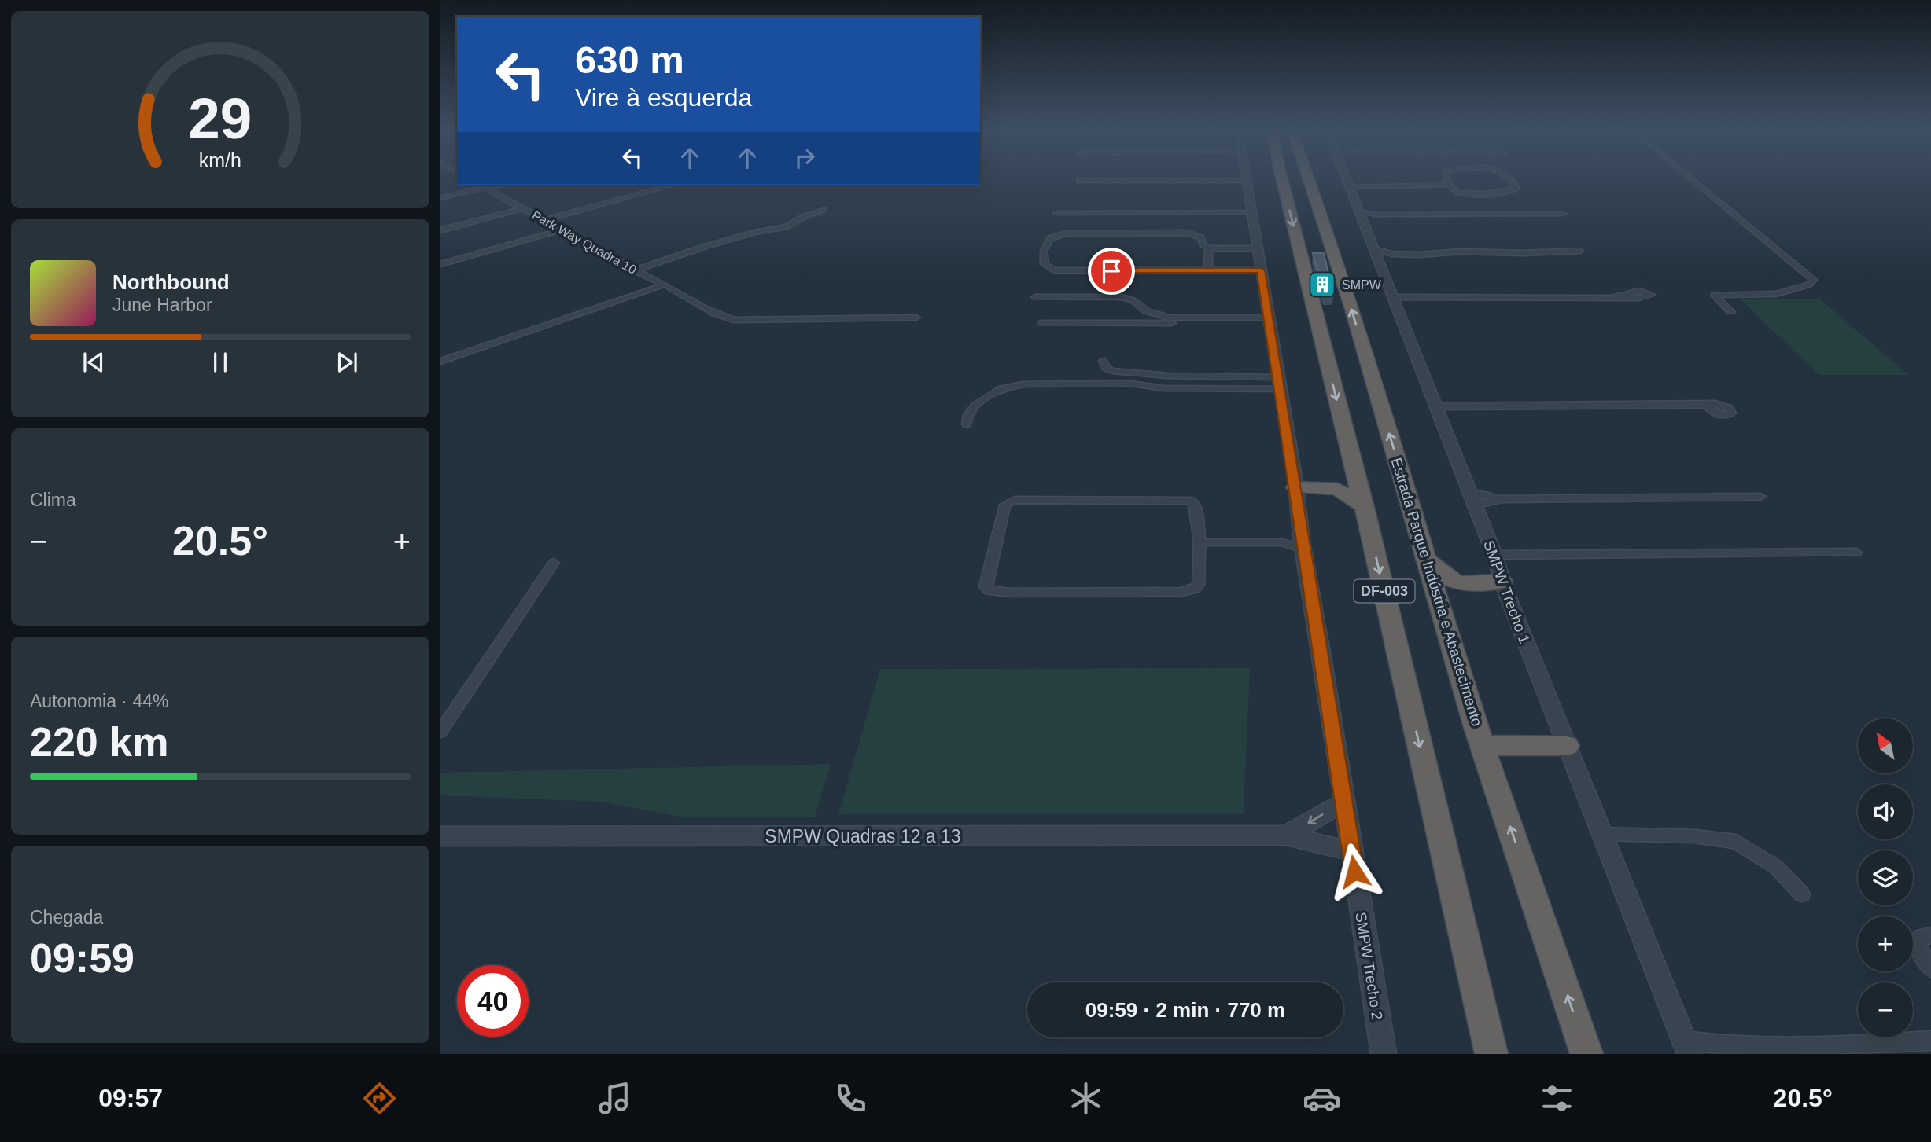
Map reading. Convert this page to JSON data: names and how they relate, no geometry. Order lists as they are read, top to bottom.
{
  "streets": {
    "highway": ["DF-003", "Estrada Parque Indústria e Abastecimento"],
    "street": [
      "Park Way Quadra 10",
      "SMPW Trecho 1",
      "SMPW Quadras 12 a 13",
      "SMPW Trecho 2"
    ]
  },
  "crossings": [
    ["SMPW Quadras 12 a 13", "SMPW Trecho 2"]
  ],
  "places": {
    "building": ["SMPW"]
  },
  "north": "top left",
  "page": {
    "turn": ["630 m", "Vire à esquerda"],
    "song": ["Northbound", "June Harbor"],
    "tile": [
      "Clima",
      ["Autonomia · 44%", "220 km"],
      ["Chegada", "09:59"]
    ],
    "heat": ["−", "20.5°", "+"],
    "map_buttons": ["+", "−"],
    "limit": "40",
    "trip": "09:59 · 2 min · 770 m",
    "tabs": ["09:57", "20.5°"],
    "gauge": ["29", "km/h"]
  }
}
